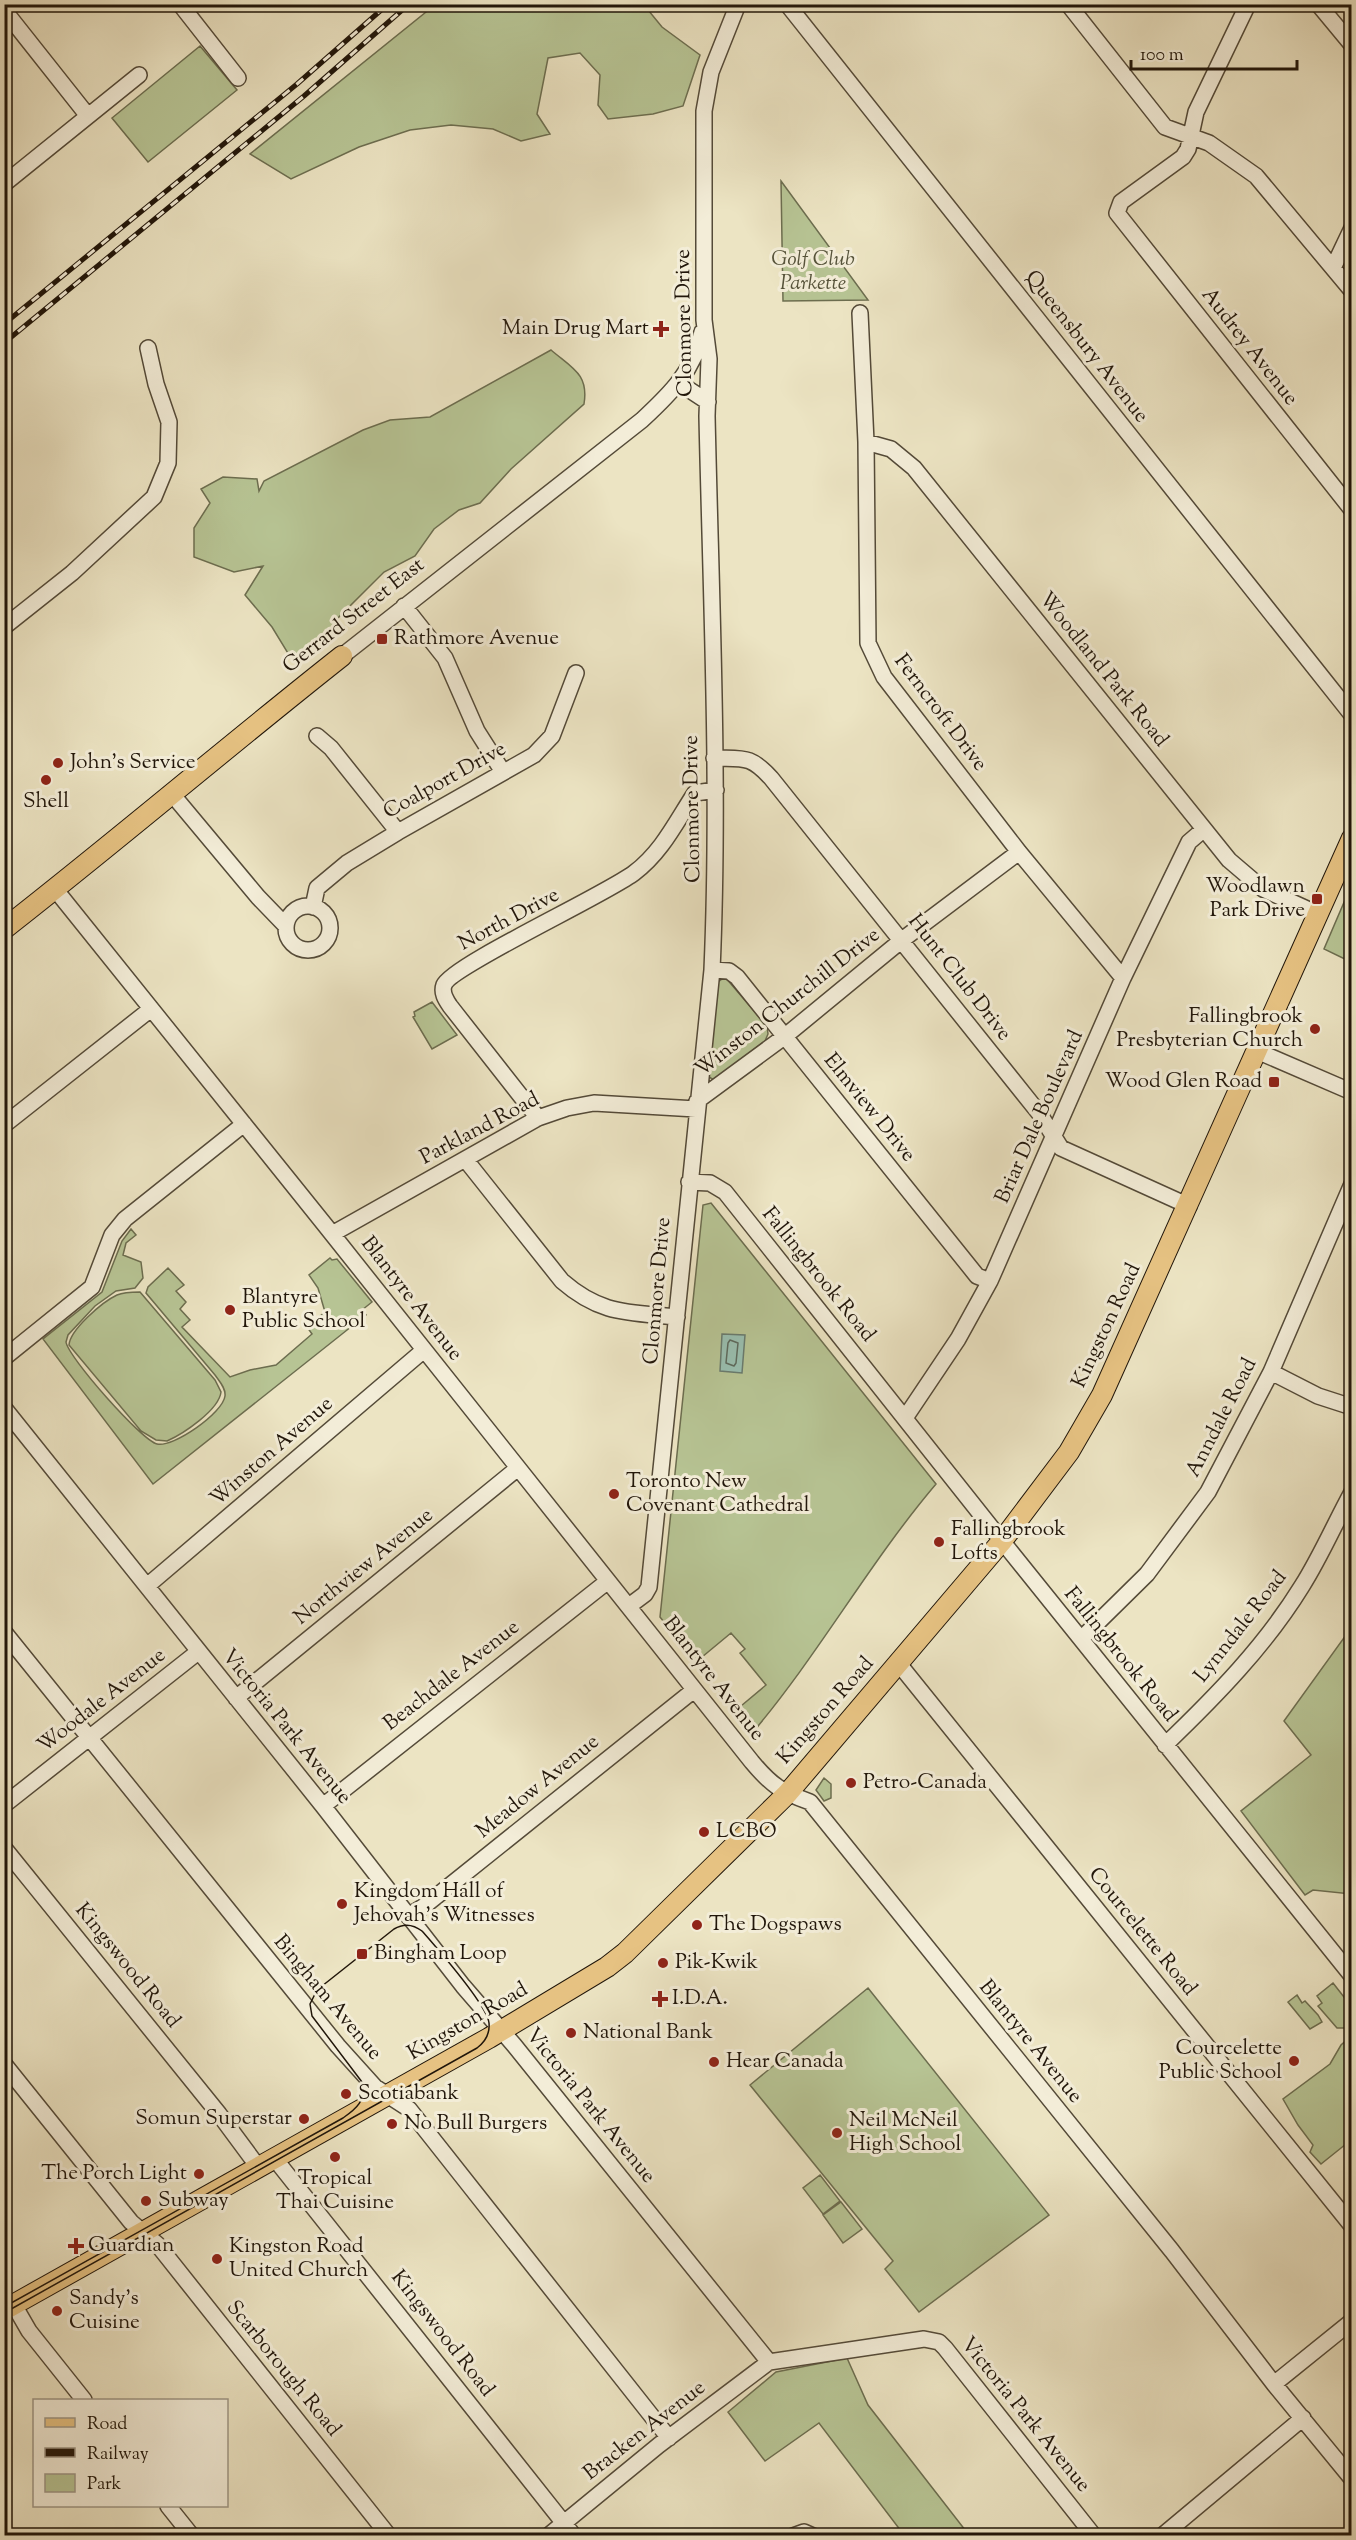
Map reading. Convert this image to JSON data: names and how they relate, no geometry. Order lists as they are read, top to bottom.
{
  "streets": {
    "main road": ["Gerrard Street East", "Kingston Road"],
    "street": [
      "Clonmore Drive",
      "Queensbury Avenue",
      "Audrey Avenue",
      "Woodland Park Road",
      "Ferncroft Drive",
      "Coalport Drive",
      "North Drive",
      "Hunt Club Drive",
      "Winston Churchill Drive",
      "Elmview Drive",
      "Briar Dale Boulevard",
      "Parkland Road",
      "Fallingbrook Road",
      "Blantyre Avenue",
      "Anndale Road",
      "Winston Avenue",
      "Northview Avenue",
      "Lynndale Road",
      "Beachdale Avenue",
      "Woodale Avenue",
      "Victoria Park Avenue",
      "Meadow Avenue",
      "Courcelette Road",
      "Kingswood Road",
      "Bingham Avenue",
      "Scarborough Road",
      "Bracken Avenue"
    ]
  },
  "crossings": [
    ["Clonmore Drive", "Gerrard Street East"],
    ["Clonmore Drive", "North Drive"],
    ["Clonmore Drive", "Hunt Club Drive"],
    ["Clonmore Drive", "Winston Churchill Drive"],
    ["Clonmore Drive", "Elmview Drive"],
    ["Clonmore Drive", "Parkland Road"],
    ["Clonmore Drive", "Fallingbrook Road"],
    ["Clonmore Drive", "Blantyre Avenue"],
    ["Gerrard Street East", "Blantyre Avenue"],
    ["Woodland Park Road", "Ferncroft Drive"],
    ["Woodland Park Road", "Briar Dale Boulevard"],
    ["Woodland Park Road", "Kingston Road"],
    ["Ferncroft Drive", "Winston Churchill Drive"],
    ["Ferncroft Drive", "Briar Dale Boulevard"],
    ["North Drive", "Parkland Road"],
    ["Hunt Club Drive", "Winston Churchill Drive"],
    ["Hunt Club Drive", "Briar Dale Boulevard"],
    ["Hunt Club Drive", "Kingston Road"],
    ["Winston Churchill Drive", "Elmview Drive"],
    ["Winston Churchill Drive", "Parkland Road"],
    ["Elmview Drive", "Briar Dale Boulevard"],
    ["Briar Dale Boulevard", "Fallingbrook Road"],
    ["Parkland Road", "Blantyre Avenue"],
    ["Fallingbrook Road", "Kingston Road"],
    ["Fallingbrook Road", "Anndale Road"],
    ["Fallingbrook Road", "Lynndale Road"],
    ["Blantyre Avenue", "Kingston Road"],
    ["Blantyre Avenue", "Winston Avenue"],
    ["Blantyre Avenue", "Northview Avenue"],
    ["Blantyre Avenue", "Beachdale Avenue"],
    ["Blantyre Avenue", "Meadow Avenue"],
    ["Kingston Road", "Victoria Park Avenue"],
    ["Kingston Road", "Courcelette Road"],
    ["Kingston Road", "Kingswood Road"],
    ["Kingston Road", "Bingham Avenue"],
    ["Kingston Road", "Scarborough Road"],
    ["Winston Avenue", "Victoria Park Avenue"],
    ["Northview Avenue", "Victoria Park Avenue"],
    ["Beachdale Avenue", "Victoria Park Avenue"],
    ["Woodale Avenue", "Victoria Park Avenue"],
    ["Woodale Avenue", "Bingham Avenue"],
    ["Victoria Park Avenue", "Meadow Avenue"],
    ["Victoria Park Avenue", "Bracken Avenue"],
    ["Kingswood Road", "Bracken Avenue"],
    ["Bingham Avenue", "Bracken Avenue"]
  ],
  "parks": ["Golf Club Parkette"],
  "places": {
    "health": ["Main Drug Mart", "I.D.A.", "Guardian"],
    "transit": [
      "Rathmore Avenue",
      "Woodlawn Park Drive",
      "Wood Glen Road",
      "Bingham Loop"
    ],
    "other": [
      "John's Service",
      "Shell",
      "Fallingbrook Presbyterian Church",
      "Blantyre Public School",
      "Toronto New Covenant Cathedral",
      "Fallingbrook Lofts",
      "Petro-Canada",
      "LCBO",
      "Kingdom Hall of Jehovah's Witnesses",
      "The Dogspaws",
      "Pik-Kwik",
      "National Bank",
      "Courcelette Public School",
      "Hear Canada",
      "Scotiabank",
      "Somun Superstar",
      "No Bull Burgers",
      "Neil McNeil High School",
      "Tropical Thai Cuisine",
      "The Porch Light",
      "Subway",
      "Kingston Road United Church",
      "Sandy's Cuisine"
    ]
  },
  "legend": ["Road", "Railway", "Park"],
  "scale_bar": "100 m"
}
